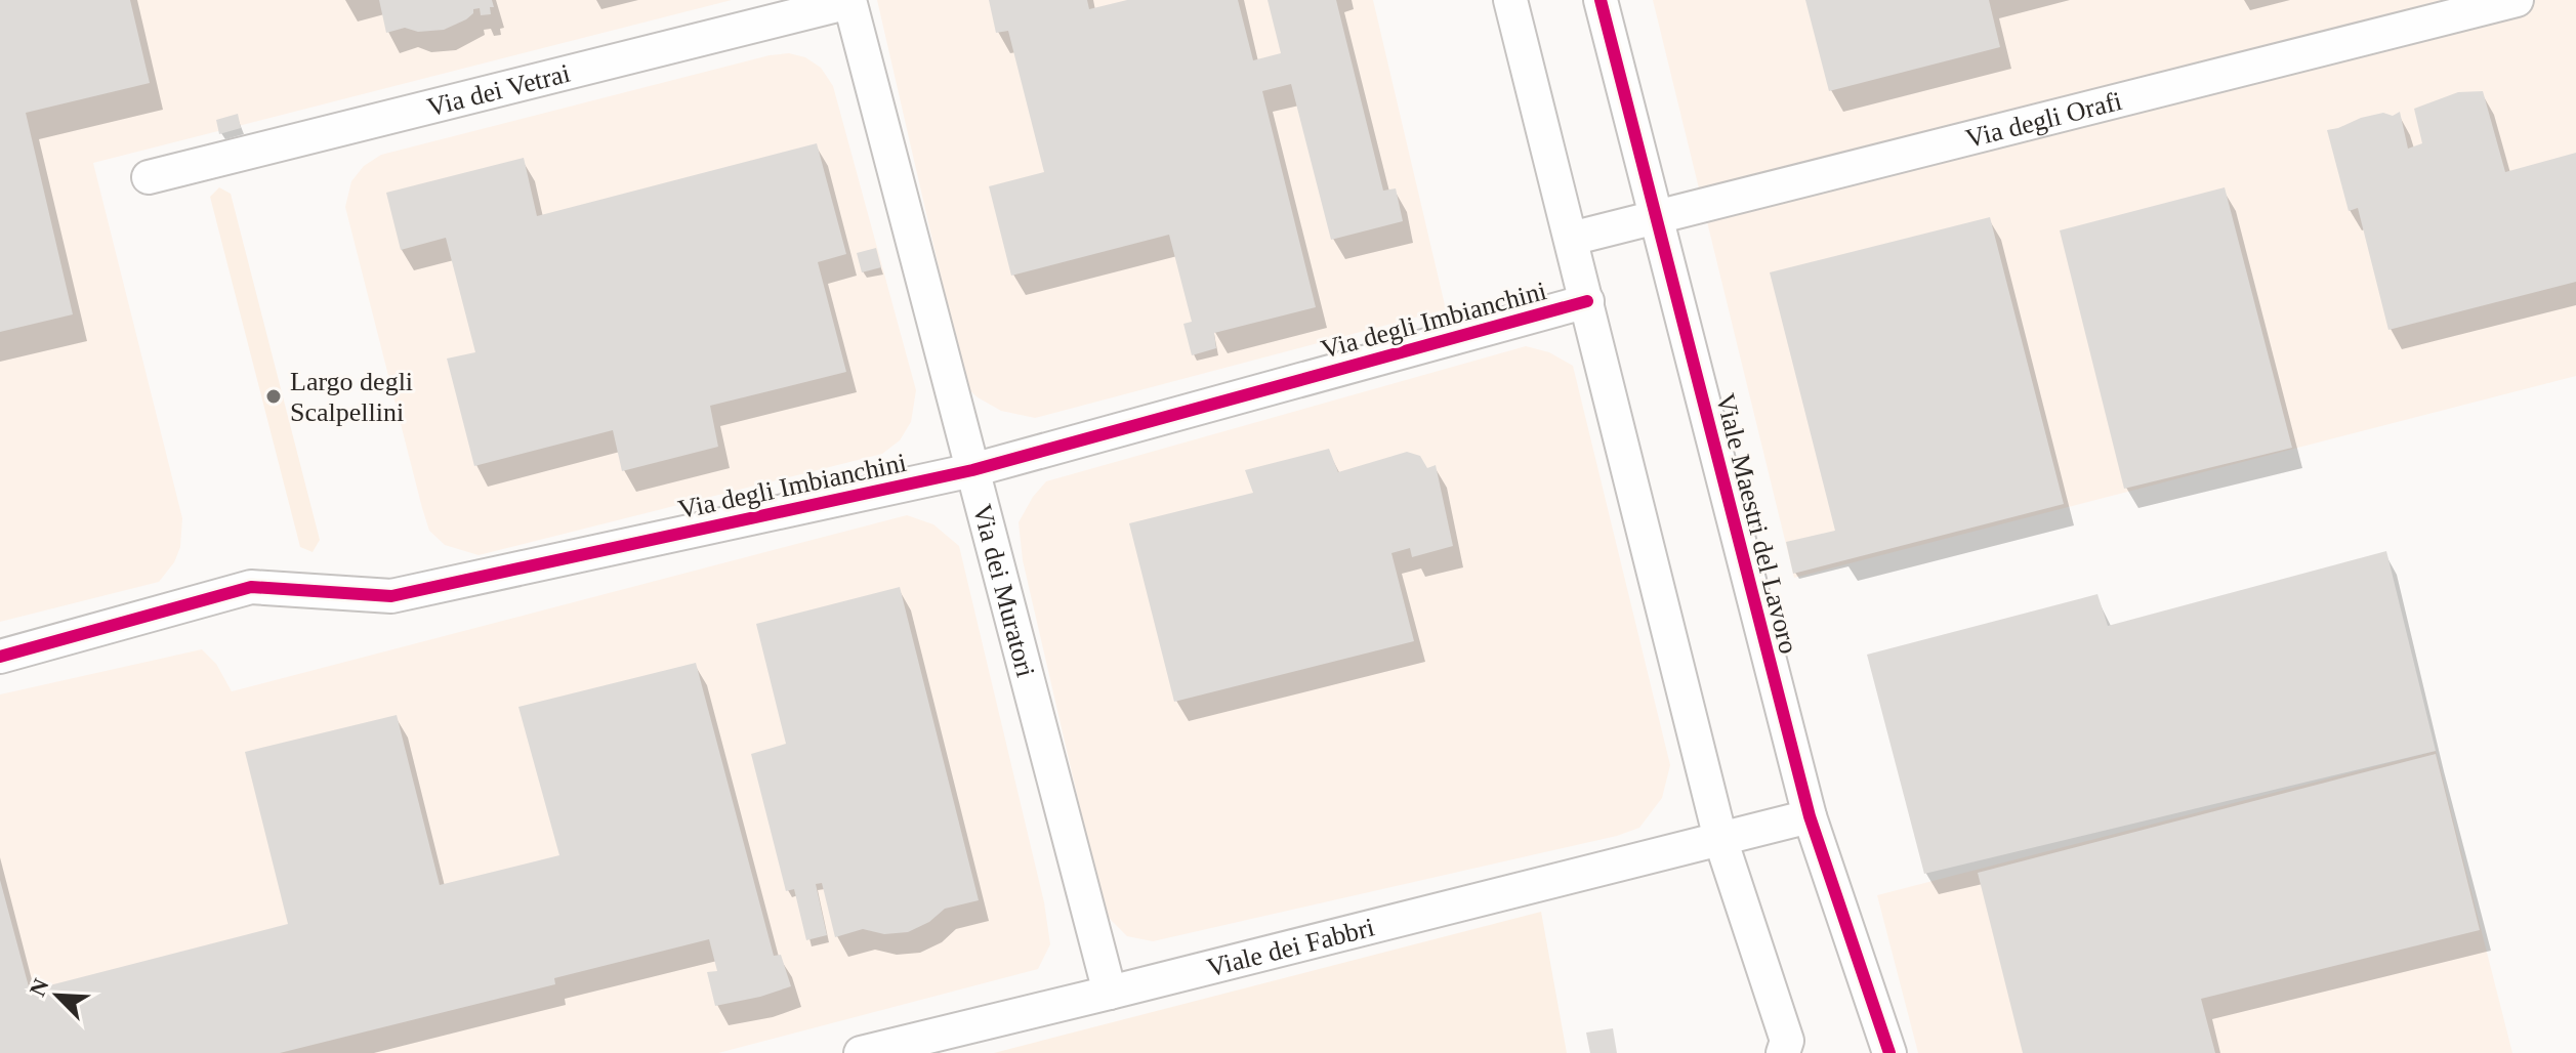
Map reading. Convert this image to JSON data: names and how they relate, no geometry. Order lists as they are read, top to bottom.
{
  "streets": {
    "street": [
      "Via dei Vetrai",
      "Via degli Orafi",
      "Via degli Imbianchini",
      "Viale Maestri del Lavoro",
      "Via dei Muratori",
      "Viale dei Fabbri"
    ]
  },
  "crossings": [
    ["Via dei Vetrai", "Via dei Muratori"],
    ["Via degli Orafi", "Viale Maestri del Lavoro"],
    ["Via degli Imbianchini", "Via dei Muratori"],
    ["Viale Maestri del Lavoro", "Viale dei Fabbri"],
    ["Via dei Muratori", "Viale dei Fabbri"]
  ],
  "places": ["Largo degli Scalpellini"],
  "north": "top left"
}
